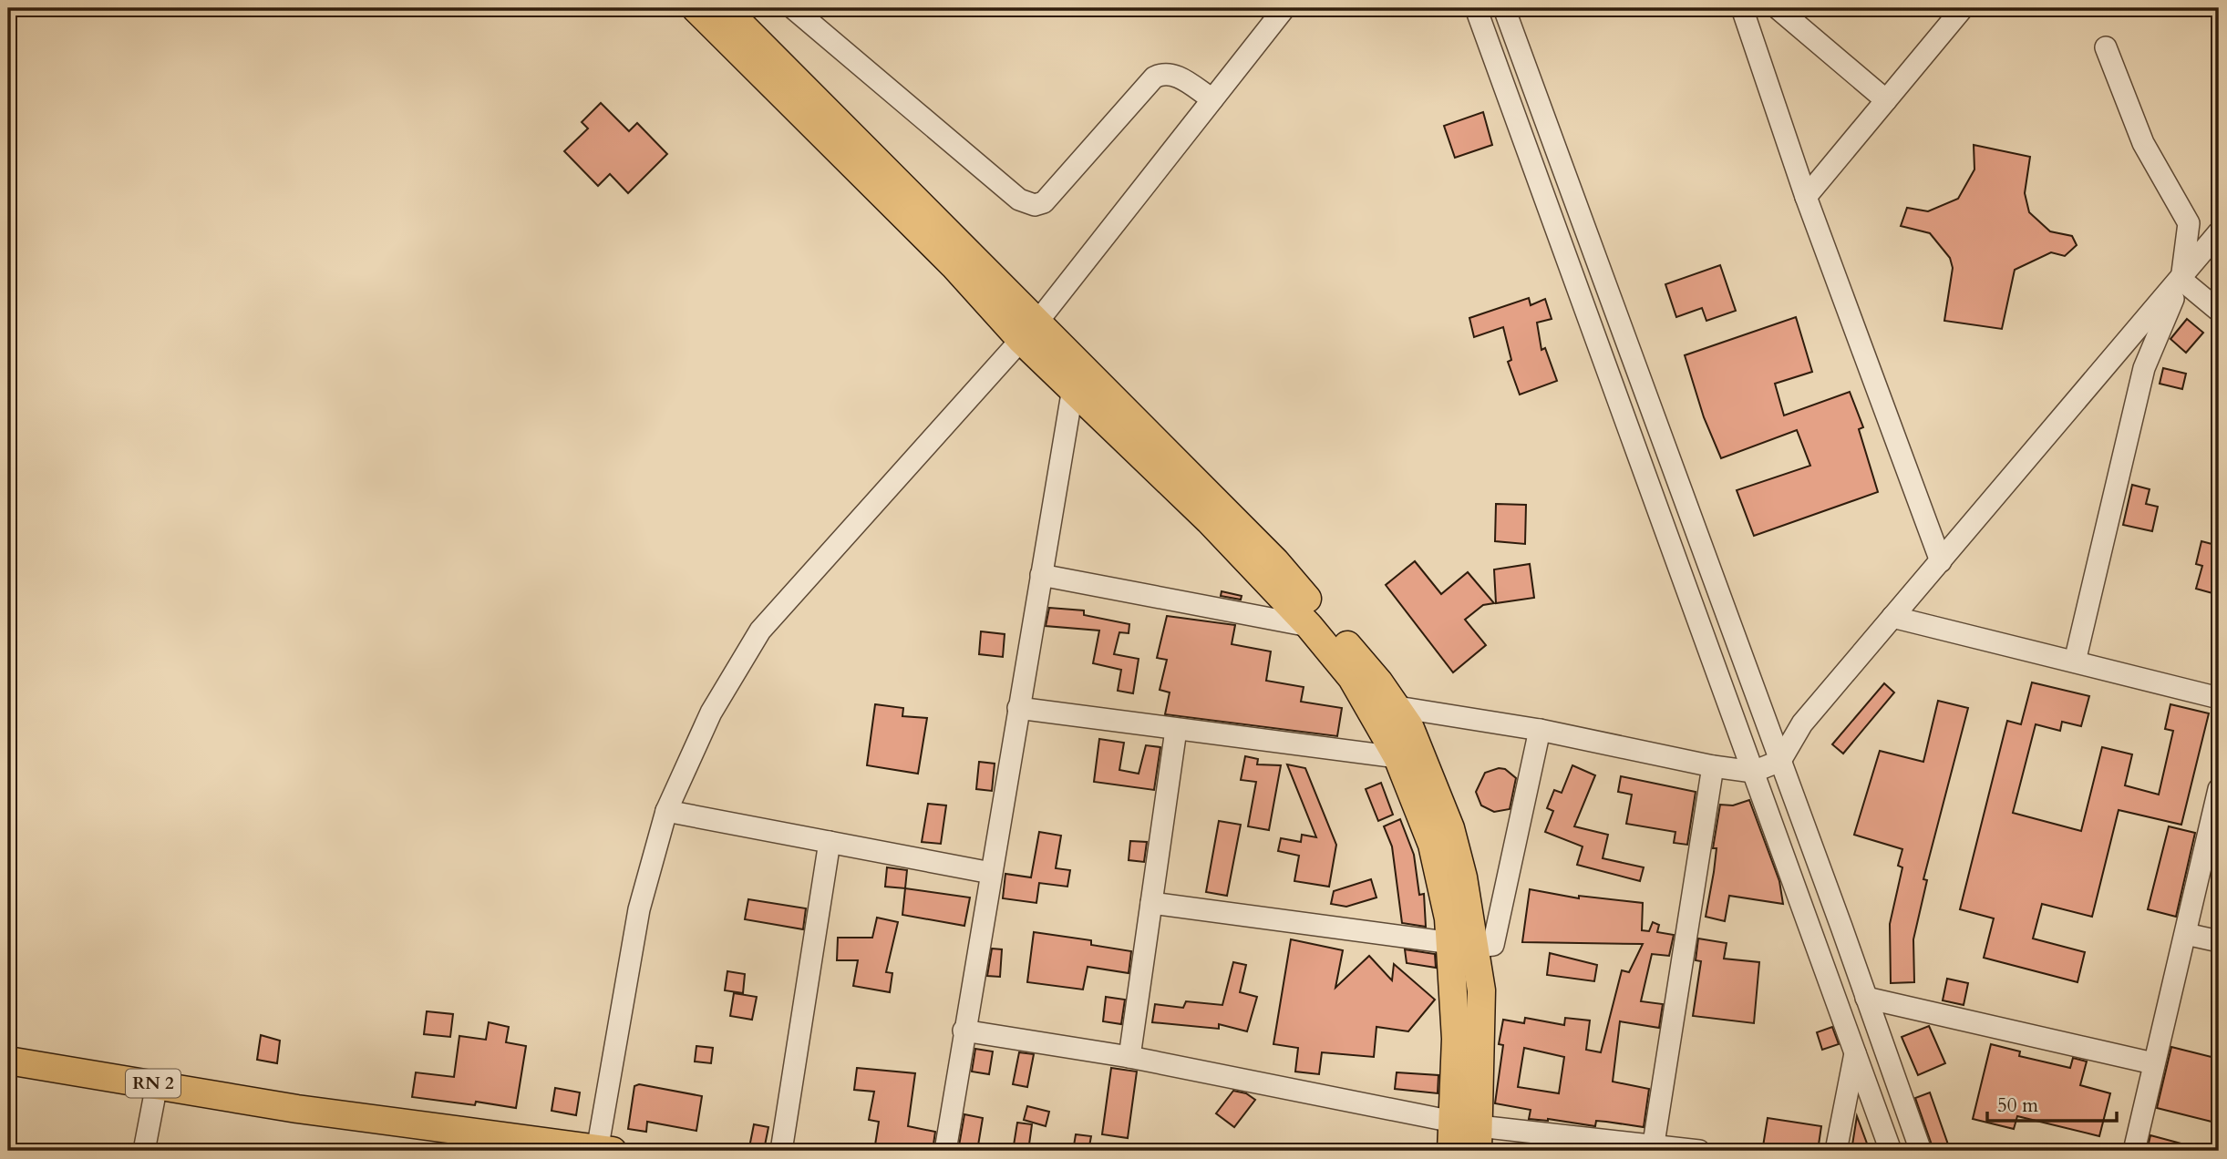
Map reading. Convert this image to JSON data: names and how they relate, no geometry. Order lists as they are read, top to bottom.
{
  "streets": {
    "main road": ["RN 2"]
  },
  "scale_bar": "50 m"
}
